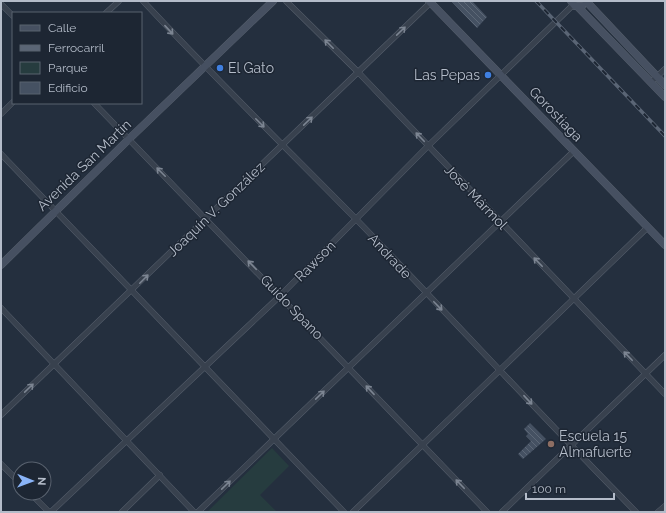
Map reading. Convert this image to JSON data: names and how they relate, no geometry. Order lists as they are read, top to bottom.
{
  "streets": {
    "main road": ["Gorostiaga", "Avenida San Martín"],
    "street": [
      "José Mármol",
      "Joaquín V. González",
      "Andrade",
      "Rawson",
      "Guido Spano"
    ]
  },
  "crossings": [
    ["Gorostiaga", "Joaquín V. González"],
    ["Gorostiaga", "Rawson"],
    ["Avenida San Martín", "Andrade"],
    ["Avenida San Martín", "Guido Spano"],
    ["José Mármol", "Joaquín V. González"],
    ["José Mármol", "Rawson"],
    ["Joaquín V. González", "Andrade"],
    ["Joaquín V. González", "Guido Spano"],
    ["Andrade", "Rawson"],
    ["Rawson", "Guido Spano"]
  ],
  "one_way": [
    "José Mármol",
    "Joaquín V. González",
    "Andrade",
    "Guido Spano"
  ],
  "places": ["El Gato", "Las Pepas", "Escuela 15 Almafuerte"],
  "legend": [
    "Calle",
    "Ferrocarril",
    "Parque",
    "Edificio"
  ],
  "scale_bar": "100 m",
  "north": "right"
}
